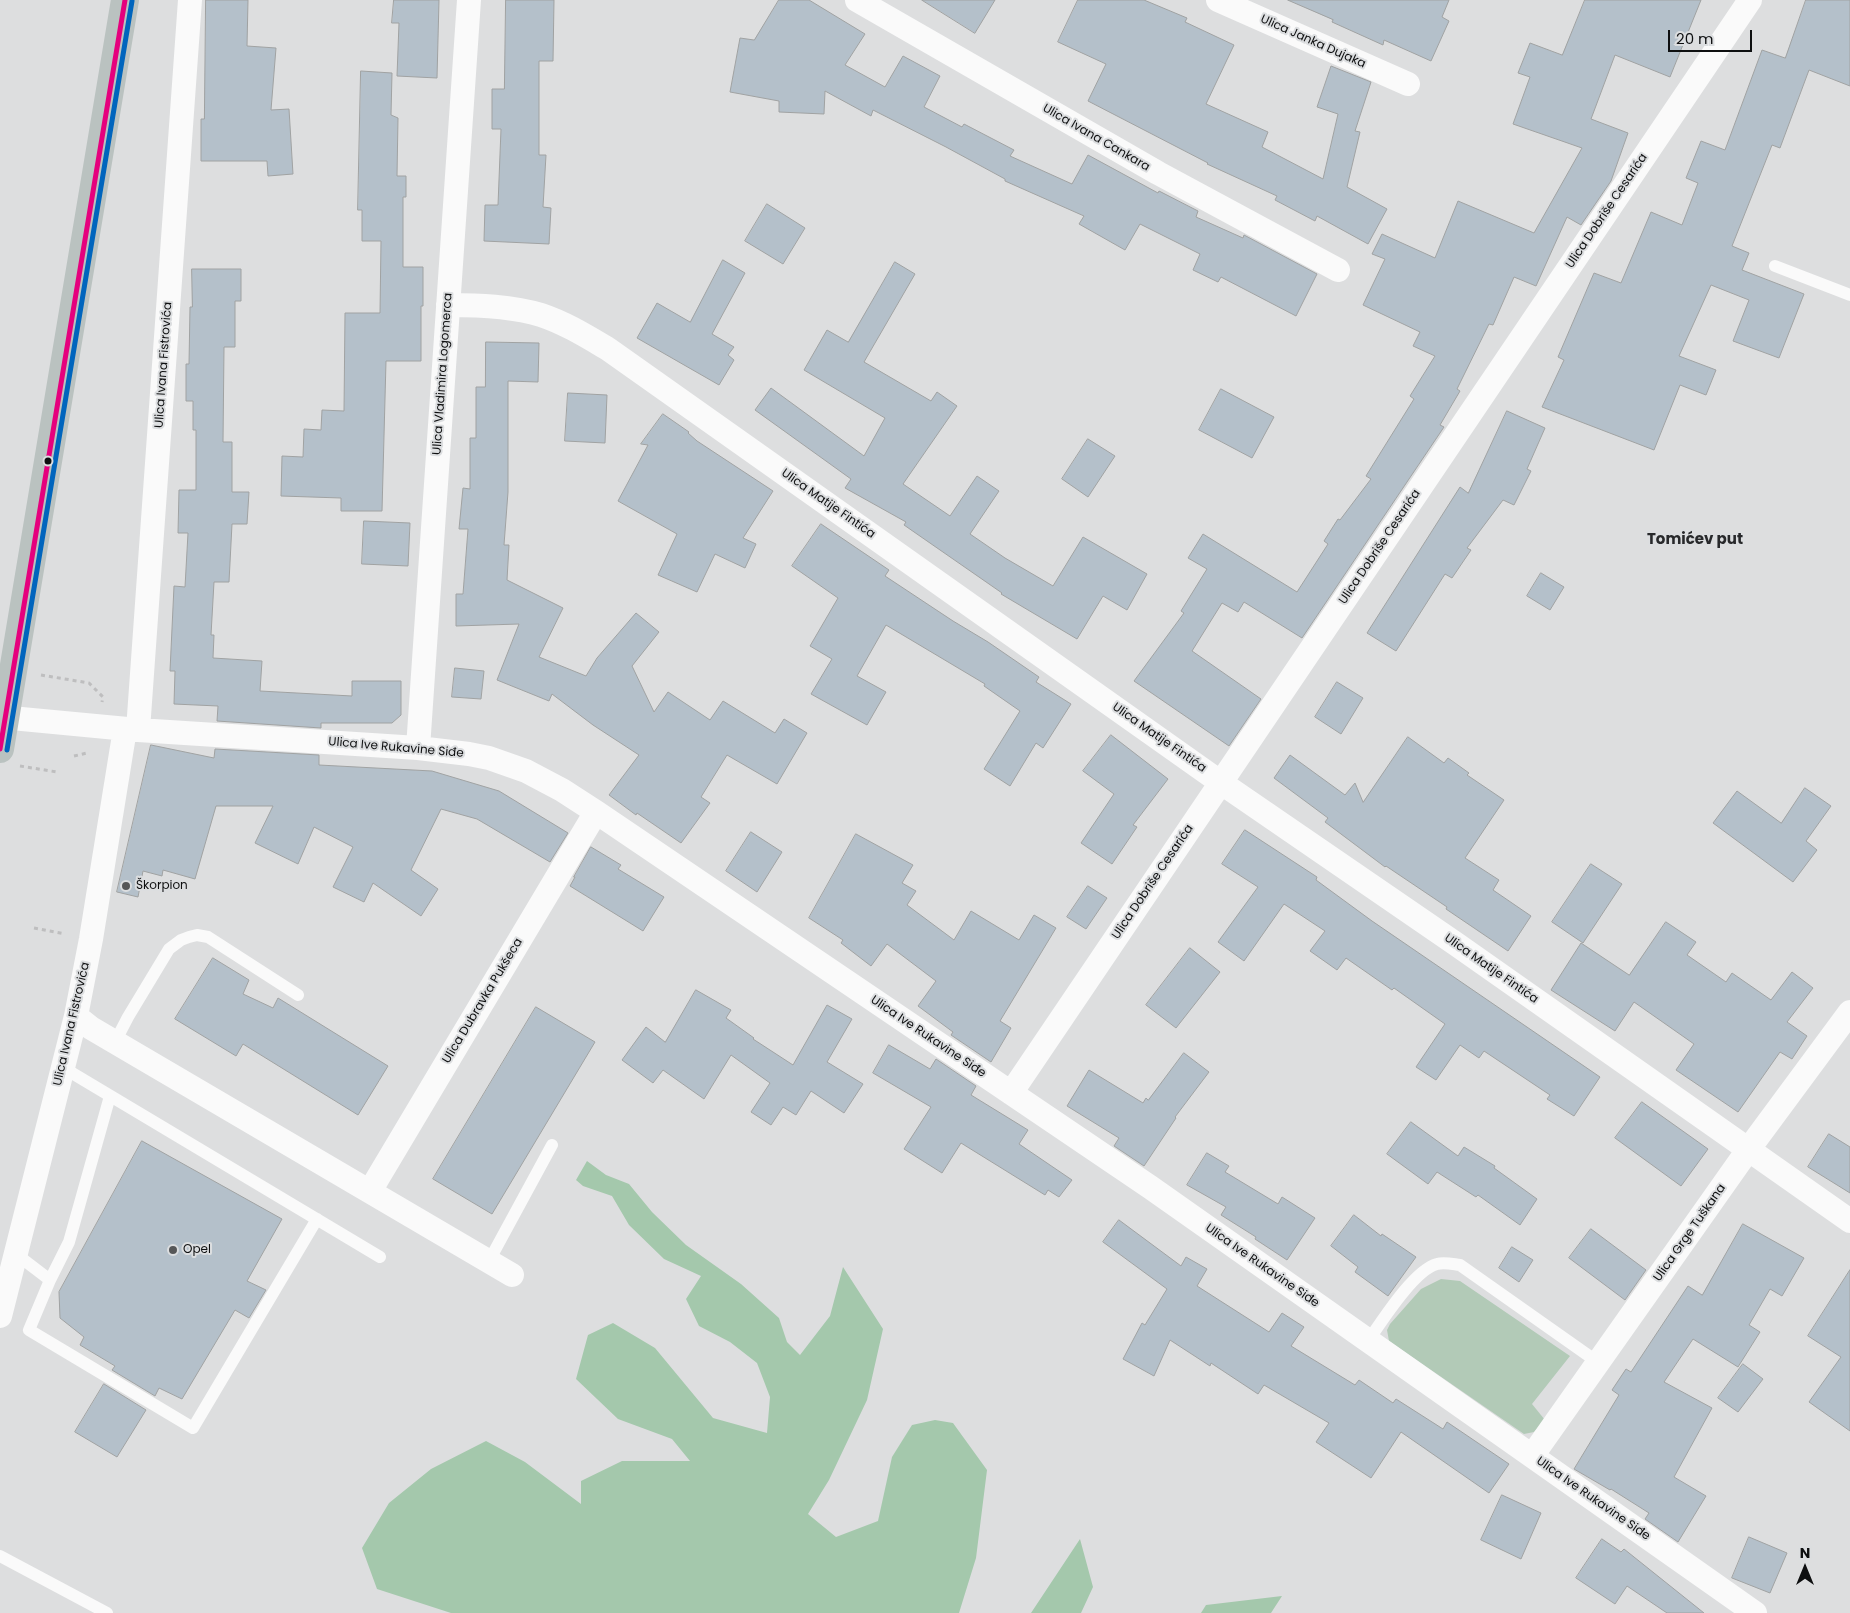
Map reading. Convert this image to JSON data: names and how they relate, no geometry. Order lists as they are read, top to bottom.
{
  "streets": {
    "street": [
      "Ulica Janka Dujaka",
      "Ulica Ivana Cankara",
      "Ulica Dobriše Cesarića",
      "Ulica Ivana Fistrovića",
      "Ulica Vladimira Logomerca",
      "Ulica Matije Fintića",
      "Ulica Ive Rukavine Siđe",
      "Ulica Dubravka Pukšeca",
      "Ulica Grge Tuškana"
    ]
  },
  "crossings": [
    ["Ulica Dobriše Cesarića", "Ulica Matije Fintića"],
    ["Ulica Dobriše Cesarića", "Ulica Ive Rukavine Siđe"],
    ["Ulica Ivana Fistrovića", "Ulica Ive Rukavine Siđe"],
    ["Ulica Vladimira Logomerca", "Ulica Matije Fintića"],
    ["Ulica Vladimira Logomerca", "Ulica Ive Rukavine Siđe"],
    ["Ulica Matije Fintića", "Ulica Grge Tuškana"],
    ["Ulica Ive Rukavine Siđe", "Ulica Dubravka Pukšeca"],
    ["Ulica Ive Rukavine Siđe", "Ulica Grge Tuškana"]
  ],
  "districts": ["Tomićev put"],
  "places": ["Škorpion", "Opel"],
  "scale_bar": "20 m",
  "north": "top"
}
